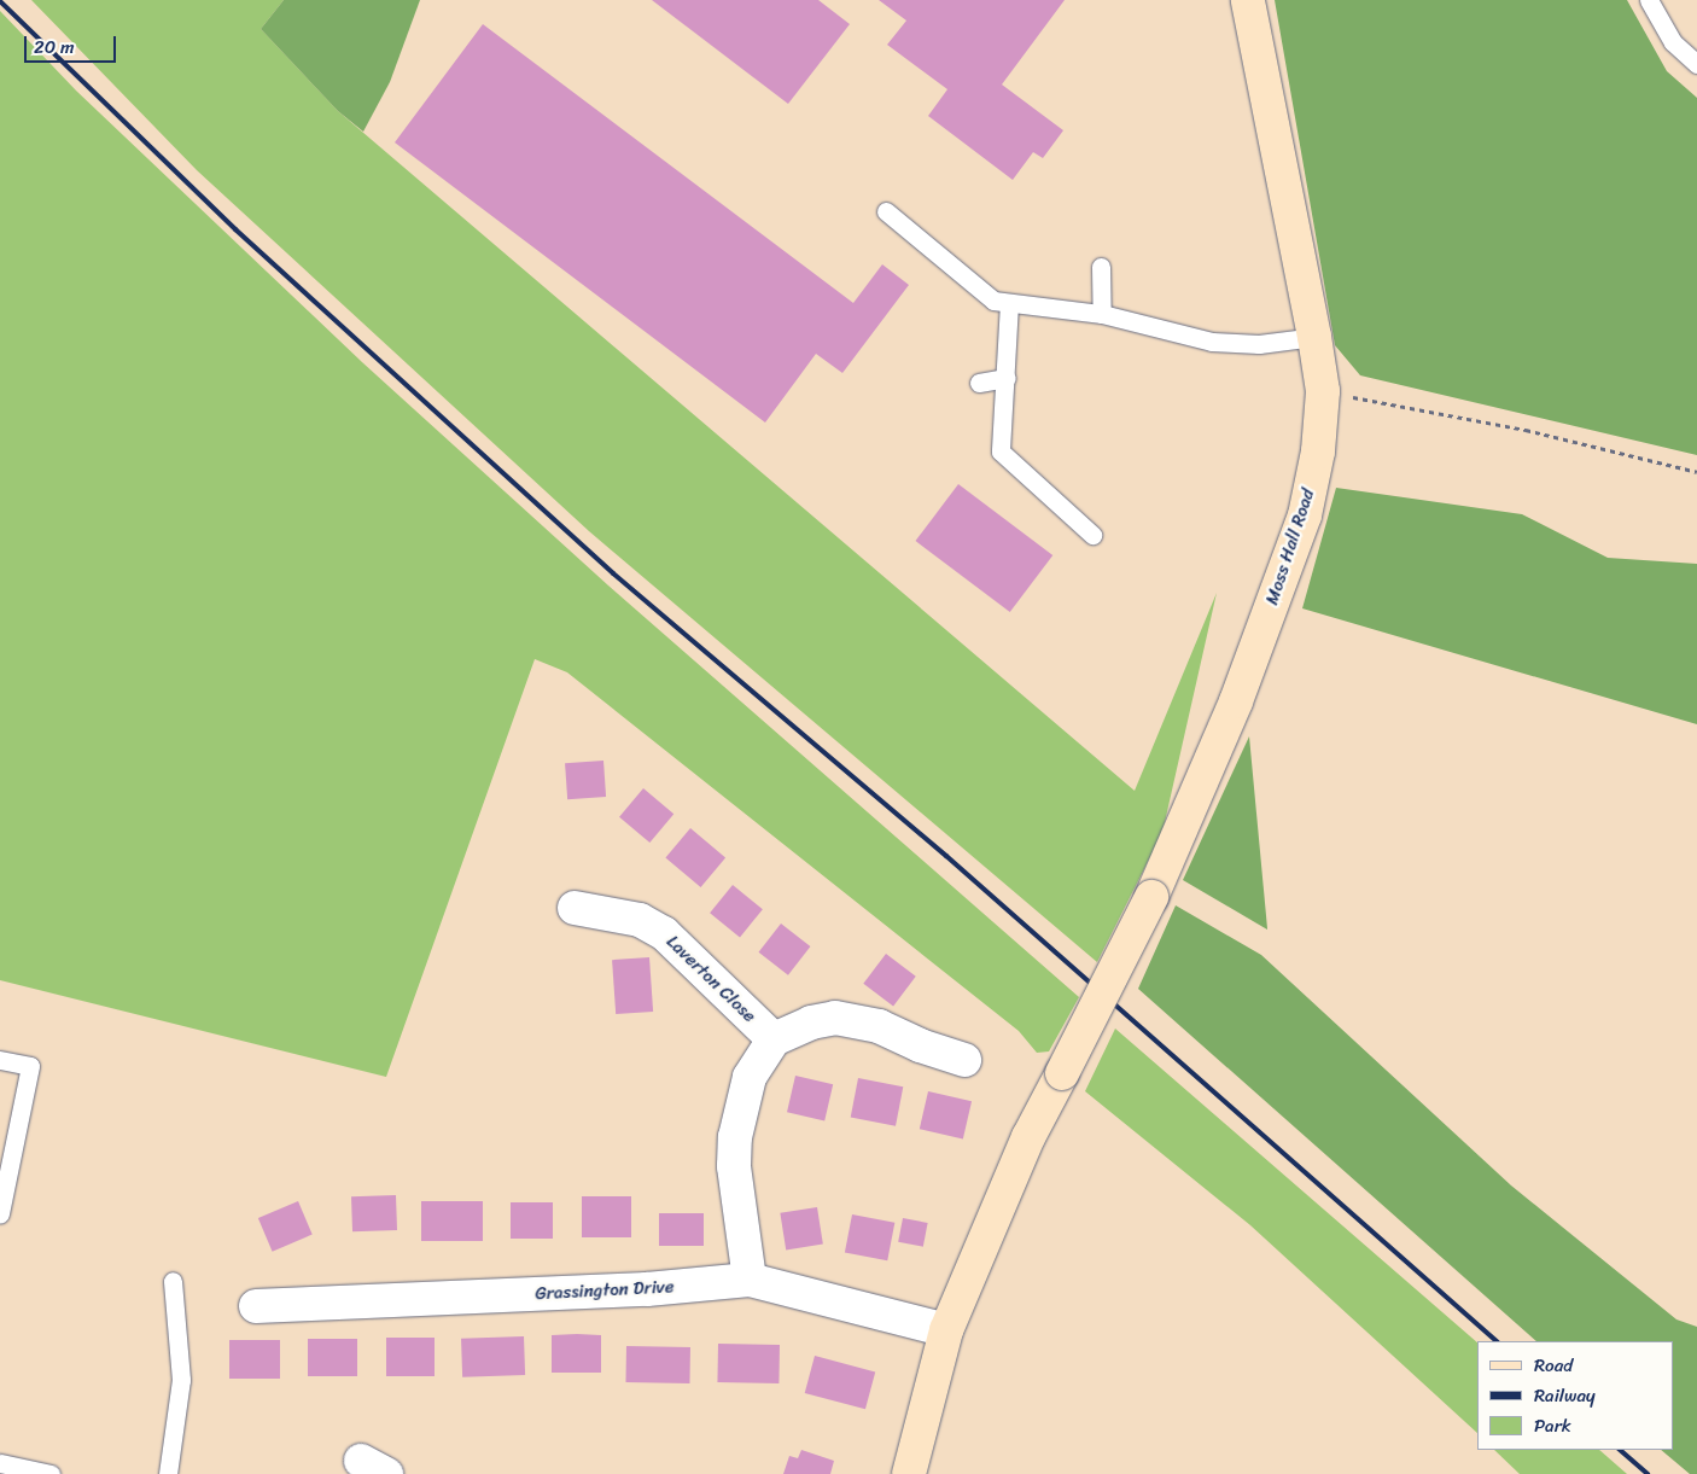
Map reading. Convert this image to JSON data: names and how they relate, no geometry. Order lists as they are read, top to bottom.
{
  "streets": {
    "street": ["Moss Hall Road", "Laverton Close", "Grassington Drive"]
  },
  "crossings": [
    ["Moss Hall Road", "Grassington Drive"]
  ],
  "legend": ["Road", "Railway", "Park"],
  "scale_bar": "20 m"
}
